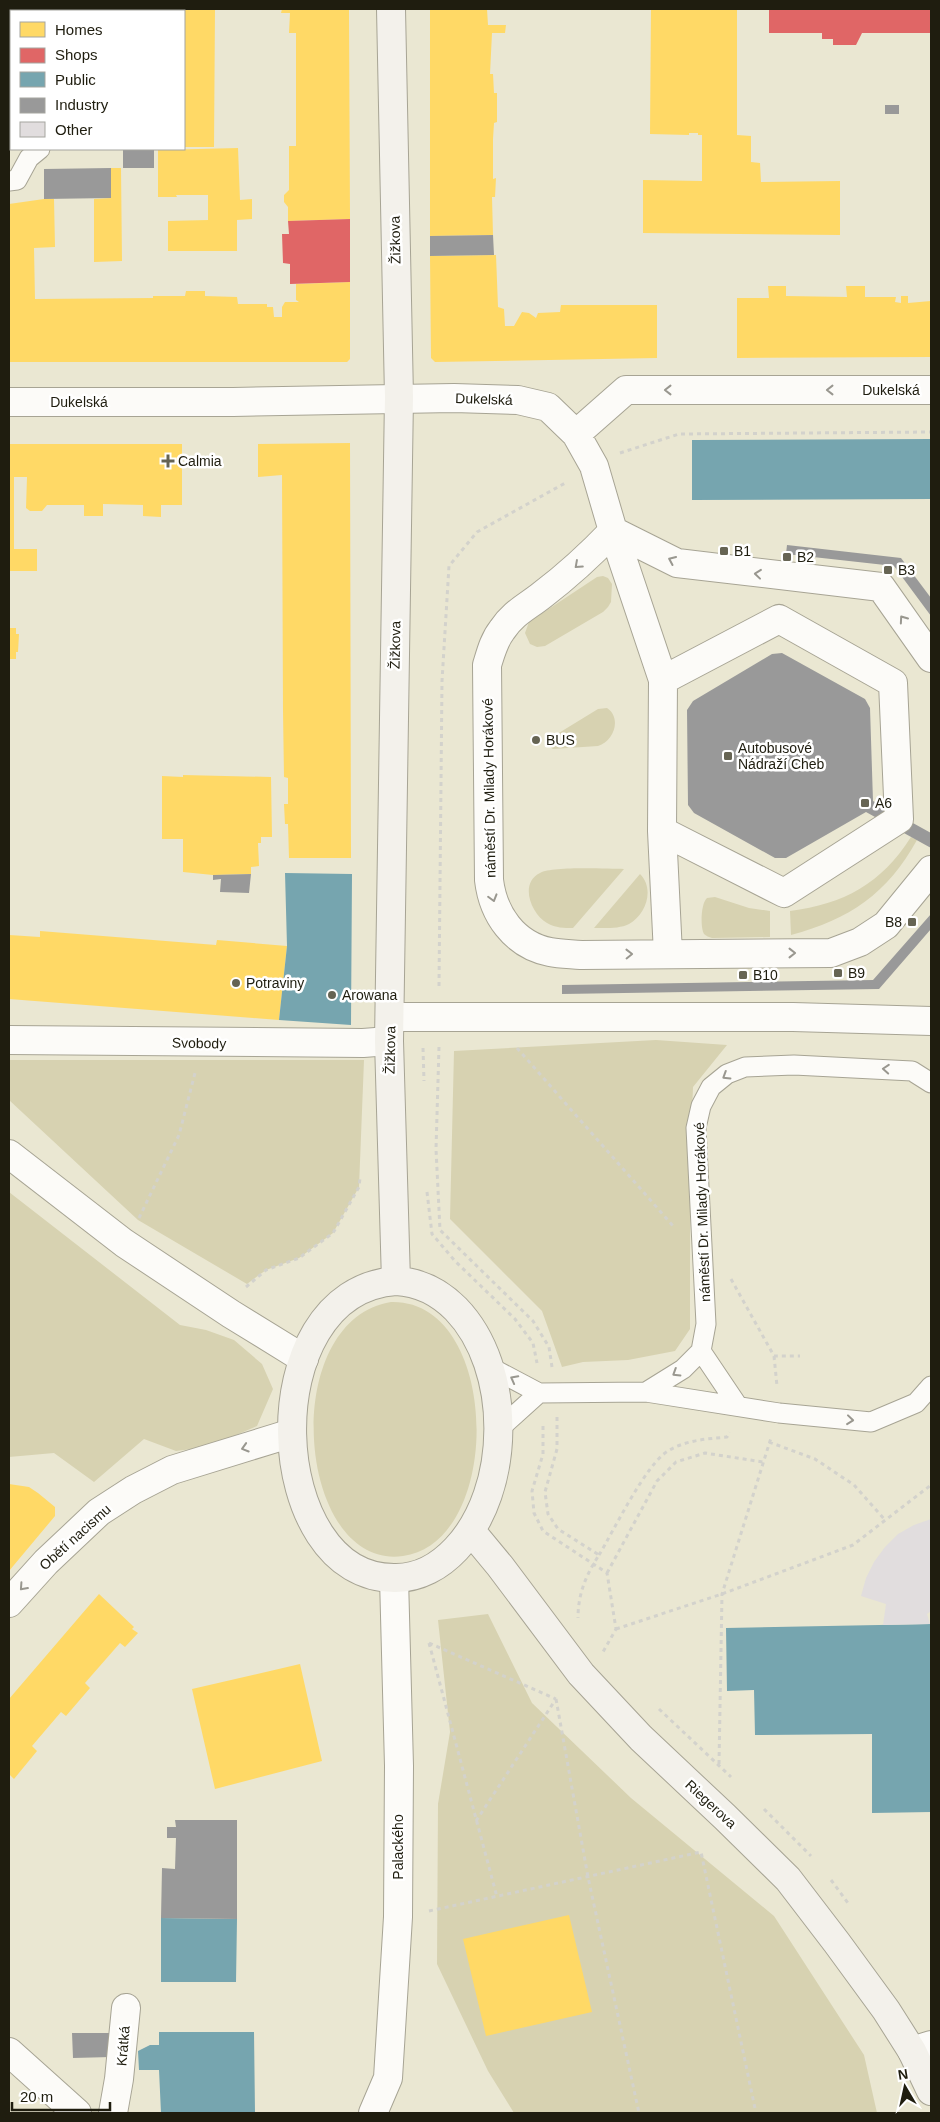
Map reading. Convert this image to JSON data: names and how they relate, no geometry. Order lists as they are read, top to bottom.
{
  "streets": {
    "street": [
      "Žižkova",
      "Dukelská",
      "náměstí Dr. Milady Horákové",
      "Svobody",
      "Obětí nacismu",
      "Riegerova",
      "Palackého",
      "Krátká"
    ]
  },
  "crossings": [
    ["Žižkova", "Dukelská"],
    ["Žižkova", "Svobody"]
  ],
  "one_way": ["Dukelská", "Obětí nacismu"],
  "places": {
    "health": ["Calmia"],
    "transit": [
      "B1",
      "B2",
      "B3",
      "Autobusové Nádraží Cheb",
      "A6",
      "B8",
      "B9",
      "B10"
    ],
    "other": ["BUS", "Potraviny", "Arowana"]
  },
  "legend": [
    "Homes",
    "Shops",
    "Public",
    "Industry",
    "Other"
  ],
  "scale_bar": "20 m",
  "north": "top"
}
